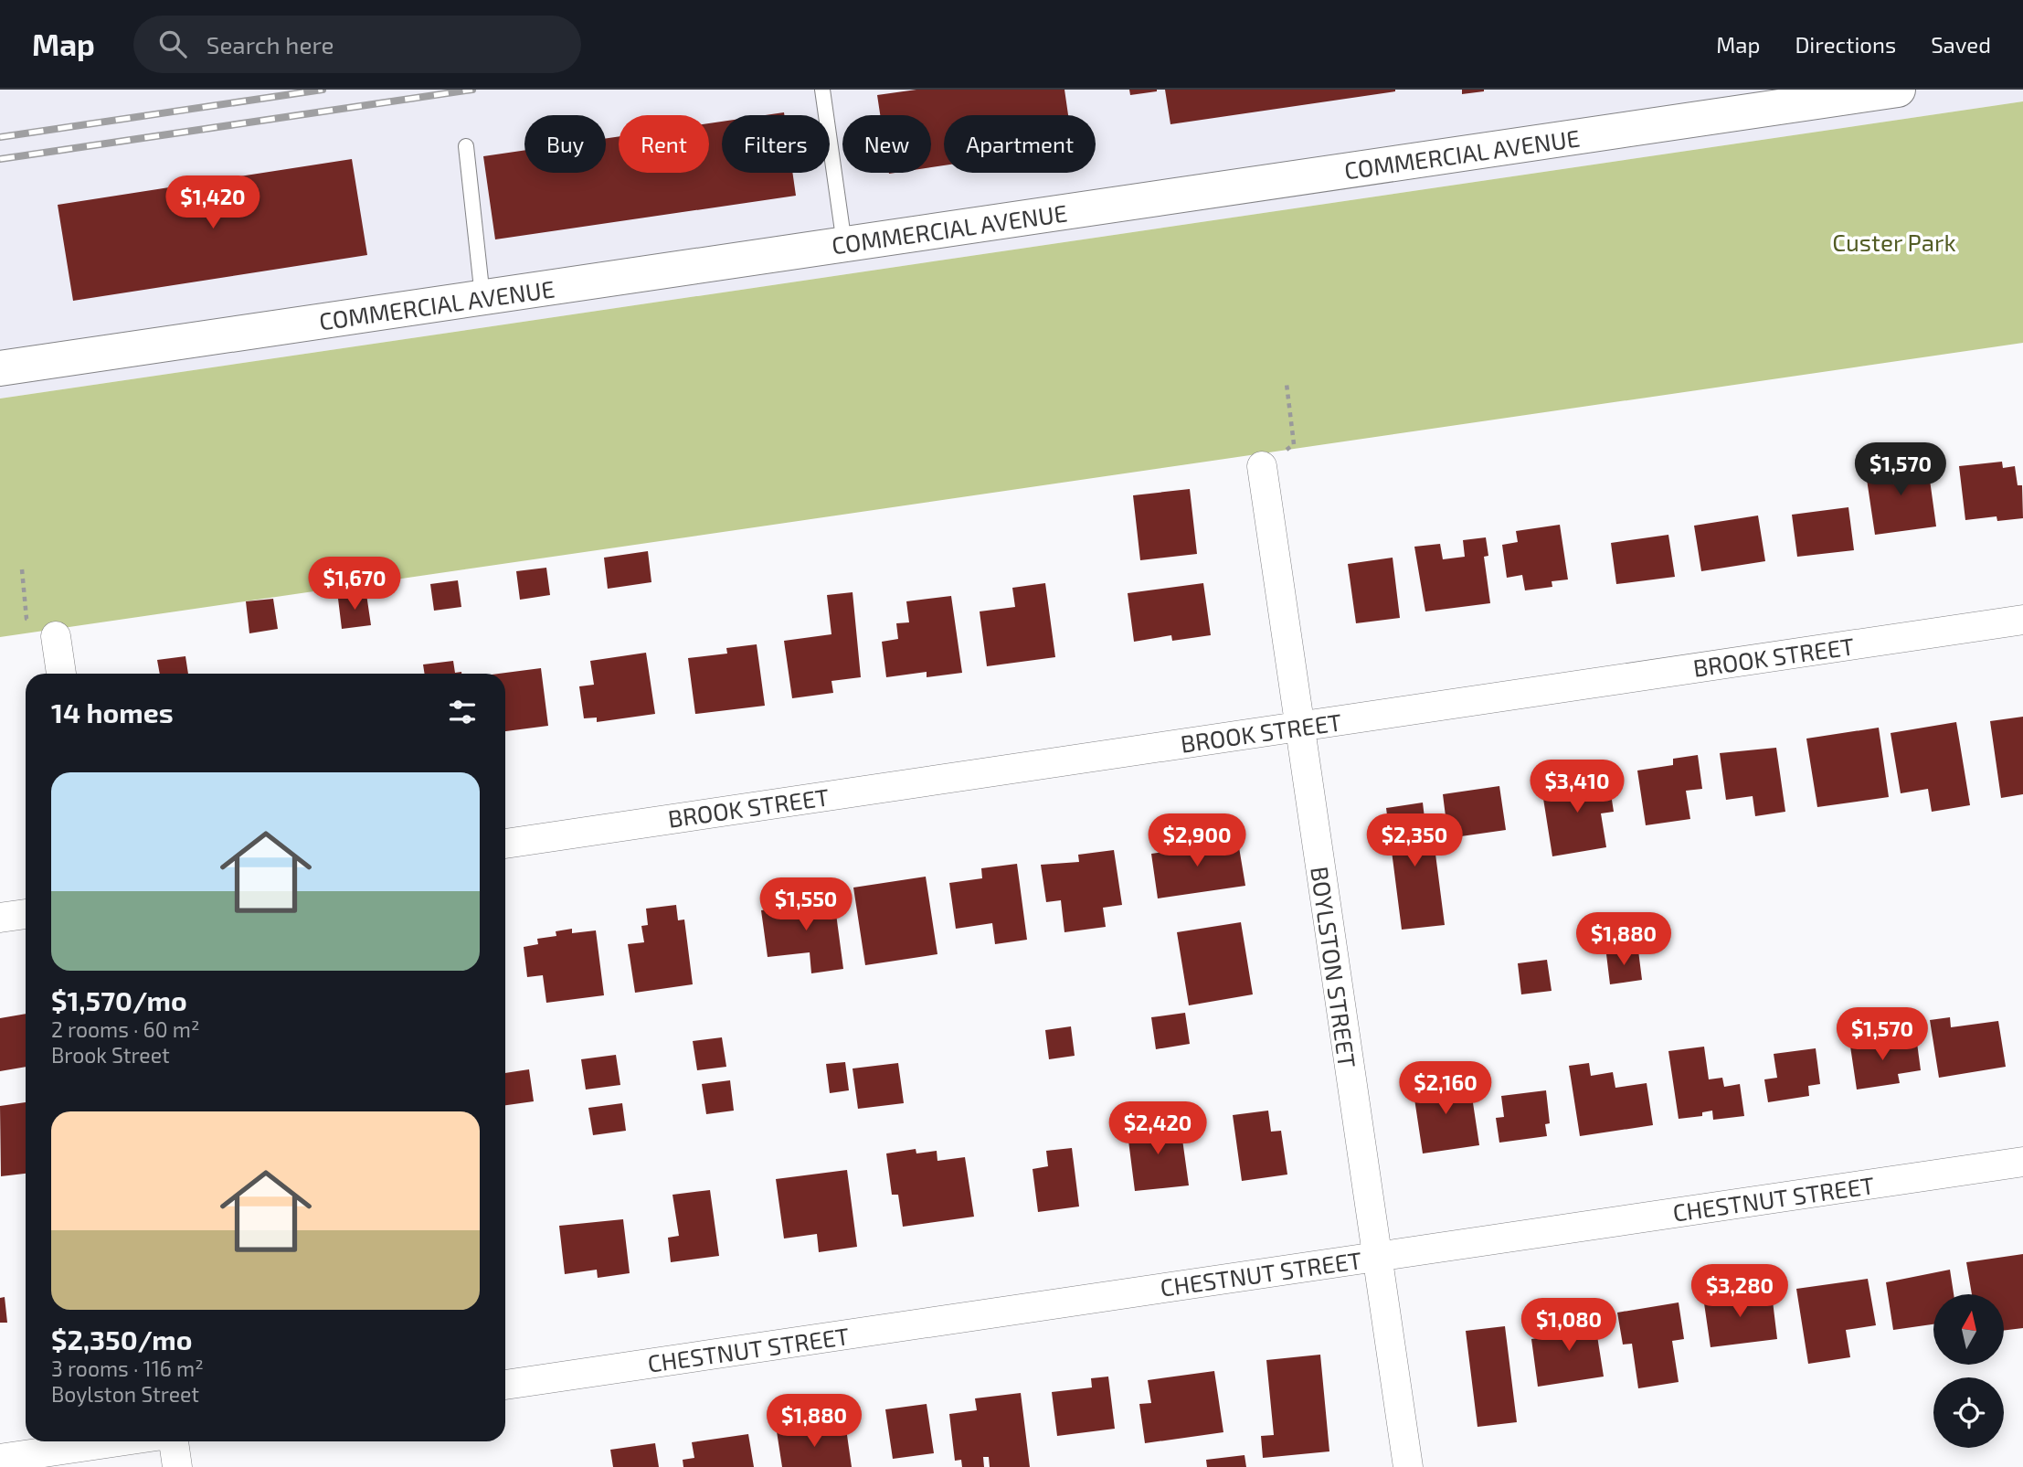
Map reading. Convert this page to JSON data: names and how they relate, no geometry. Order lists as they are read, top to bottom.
{
  "streets": {
    "street": [
      "COMMERCIAL AVENUE",
      "BROOK STREET",
      "BOYLSTON STREET",
      "CHESTNUT STREET"
    ]
  },
  "crossings": [
    ["BROOK STREET", "BOYLSTON STREET"],
    ["BOYLSTON STREET", "CHESTNUT STREET"]
  ],
  "parks": ["Custer Park"],
  "north": "top",
  "page": {
    "header": "Map",
    "search": "Search here",
    "nav": ["Map", "Directions", "Saved"],
    "chip": [
      "Buy",
      "Rent",
      "Filters",
      "New",
      "Apartment"
    ],
    "price": [
      "$1,420",
      "$1,570",
      "$1,670",
      "$3,410",
      "$2,900",
      "$2,350",
      "$1,550",
      "$1,880",
      "$1,570",
      "$2,160",
      "$2,420",
      "$3,280",
      "$1,080",
      "$1,880"
    ],
    "heading": "14 homes",
    "list": [
      {
        "name": "$1,570/mo",
        "note": "2 rooms · 60 m² · Brook Street"
      },
      {
        "name": "$2,350/mo",
        "note": "3 rooms · 116 m² · Boylston Street"
      }
    ]
  }
}
